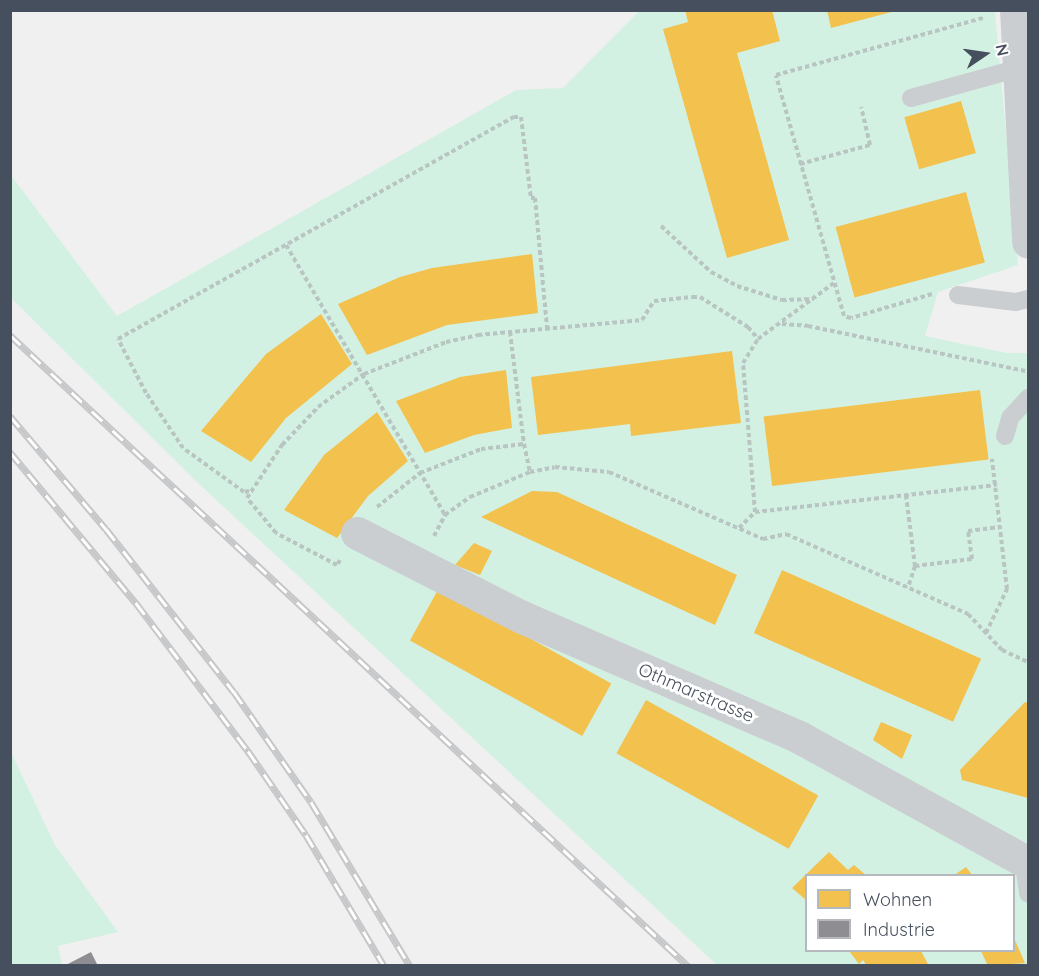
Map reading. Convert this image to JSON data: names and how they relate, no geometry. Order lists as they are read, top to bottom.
{
  "streets": {
    "street": ["Othmarstrasse"]
  },
  "legend": ["Wohnen", "Industrie"],
  "north": "right"
}
